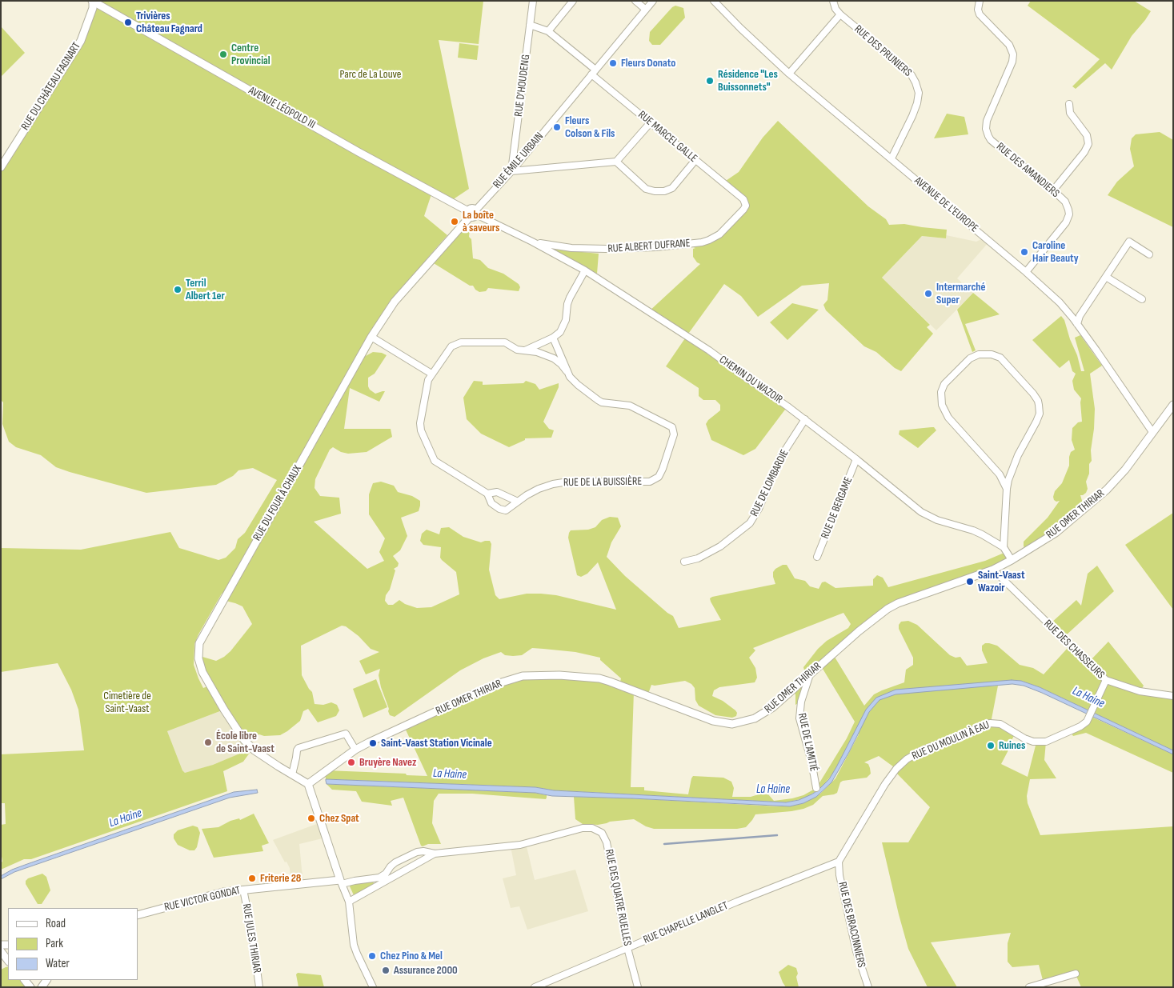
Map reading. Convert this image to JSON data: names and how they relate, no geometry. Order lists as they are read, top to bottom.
{
  "streets": {
    "street": [
      "RUE DES PRUNIERS",
      "RUE D'HOUDENG",
      "RUE DU CHÂTEAU FAGNART",
      "AVENUE LÉOPOLD III",
      "RUE MARCEL GALLE",
      "RUE ÉMILE URBAIN",
      "RUE DES AMANDIERS",
      "AVENUE DE L'EUROPE",
      "RUE ALBERT DUFRANE",
      "CHEMIN DU WAZOIR",
      "RUE DE LA BUISSIÈRE",
      "RUE DE LOMBARDIE",
      "RUE DU FOUR À CHAUX",
      "RUE DE BERGAME",
      "RUE OMER THIRIAR",
      "RUE DES CHASSEURS",
      "RUE DU MOULIN À EAU",
      "RUE DE L'AMITIÉ",
      "RUE DES QUATRE RUELLES",
      "RUE VICTOR GONDAT",
      "RUE CHAPELLE LANGLET",
      "RUE DES BRACONNIERS",
      "RUE JULES THIRIAR"
    ]
  },
  "crossings": [
    ["RUE DES PRUNIERS", "AVENUE DE L'EUROPE"],
    ["RUE D'HOUDENG", "RUE ÉMILE URBAIN"],
    ["RUE DU CHÂTEAU FAGNART", "AVENUE LÉOPOLD III"],
    ["AVENUE LÉOPOLD III", "RUE ÉMILE URBAIN"],
    ["AVENUE LÉOPOLD III", "CHEMIN DU WAZOIR"],
    ["AVENUE LÉOPOLD III", "RUE DU FOUR À CHAUX"],
    ["RUE MARCEL GALLE", "RUE ÉMILE URBAIN"],
    ["RUE MARCEL GALLE", "RUE ALBERT DUFRANE"],
    ["RUE ÉMILE URBAIN", "CHEMIN DU WAZOIR"],
    ["RUE ÉMILE URBAIN", "RUE DU FOUR À CHAUX"],
    ["RUE DES AMANDIERS", "AVENUE DE L'EUROPE"],
    ["AVENUE DE L'EUROPE", "RUE OMER THIRIAR"],
    ["RUE ALBERT DUFRANE", "CHEMIN DU WAZOIR"],
    ["CHEMIN DU WAZOIR", "RUE DE LOMBARDIE"],
    ["CHEMIN DU WAZOIR", "RUE DU FOUR À CHAUX"],
    ["CHEMIN DU WAZOIR", "RUE DE BERGAME"],
    ["CHEMIN DU WAZOIR", "RUE OMER THIRIAR"],
    ["RUE DU FOUR À CHAUX", "RUE OMER THIRIAR"],
    ["RUE OMER THIRIAR", "RUE DES CHASSEURS"],
    ["RUE OMER THIRIAR", "RUE DE L'AMITIÉ"],
    ["RUE DES CHASSEURS", "RUE DU MOULIN À EAU"],
    ["RUE DU MOULIN À EAU", "RUE CHAPELLE LANGLET"],
    ["RUE DU MOULIN À EAU", "RUE DES BRACONNIERS"],
    ["RUE DES QUATRE RUELLES", "RUE CHAPELLE LANGLET"],
    ["RUE VICTOR GONDAT", "RUE JULES THIRIAR"],
    ["RUE CHAPELLE LANGLET", "RUE DES BRACONNIERS"]
  ],
  "water": ["La Haine"],
  "parks": ["Parc de La Louve", "Cimetière de Saint-Vaast"],
  "places": [
    "Trivières Château Fagnard",
    "Centre Provincial",
    "Fleurs Donato",
    "Résidence \"Les Buissonnets\"",
    "Fleurs Colson & Fils",
    "La boîte à saveurs",
    "Caroline Hair Beauty",
    "Terril Albert 1er",
    "Intermarché Super",
    "Saint-Vaast Wazoir",
    "École libre de Saint-Vaast",
    "Saint-Vaast Station Vicinale",
    "Ruines",
    "Bruyère Navez",
    "Chez Spat",
    "Friterie 28",
    "Chez Pino & Mel",
    "Assurance 2000"
  ],
  "legend": ["Road", "Park", "Water"]
}
